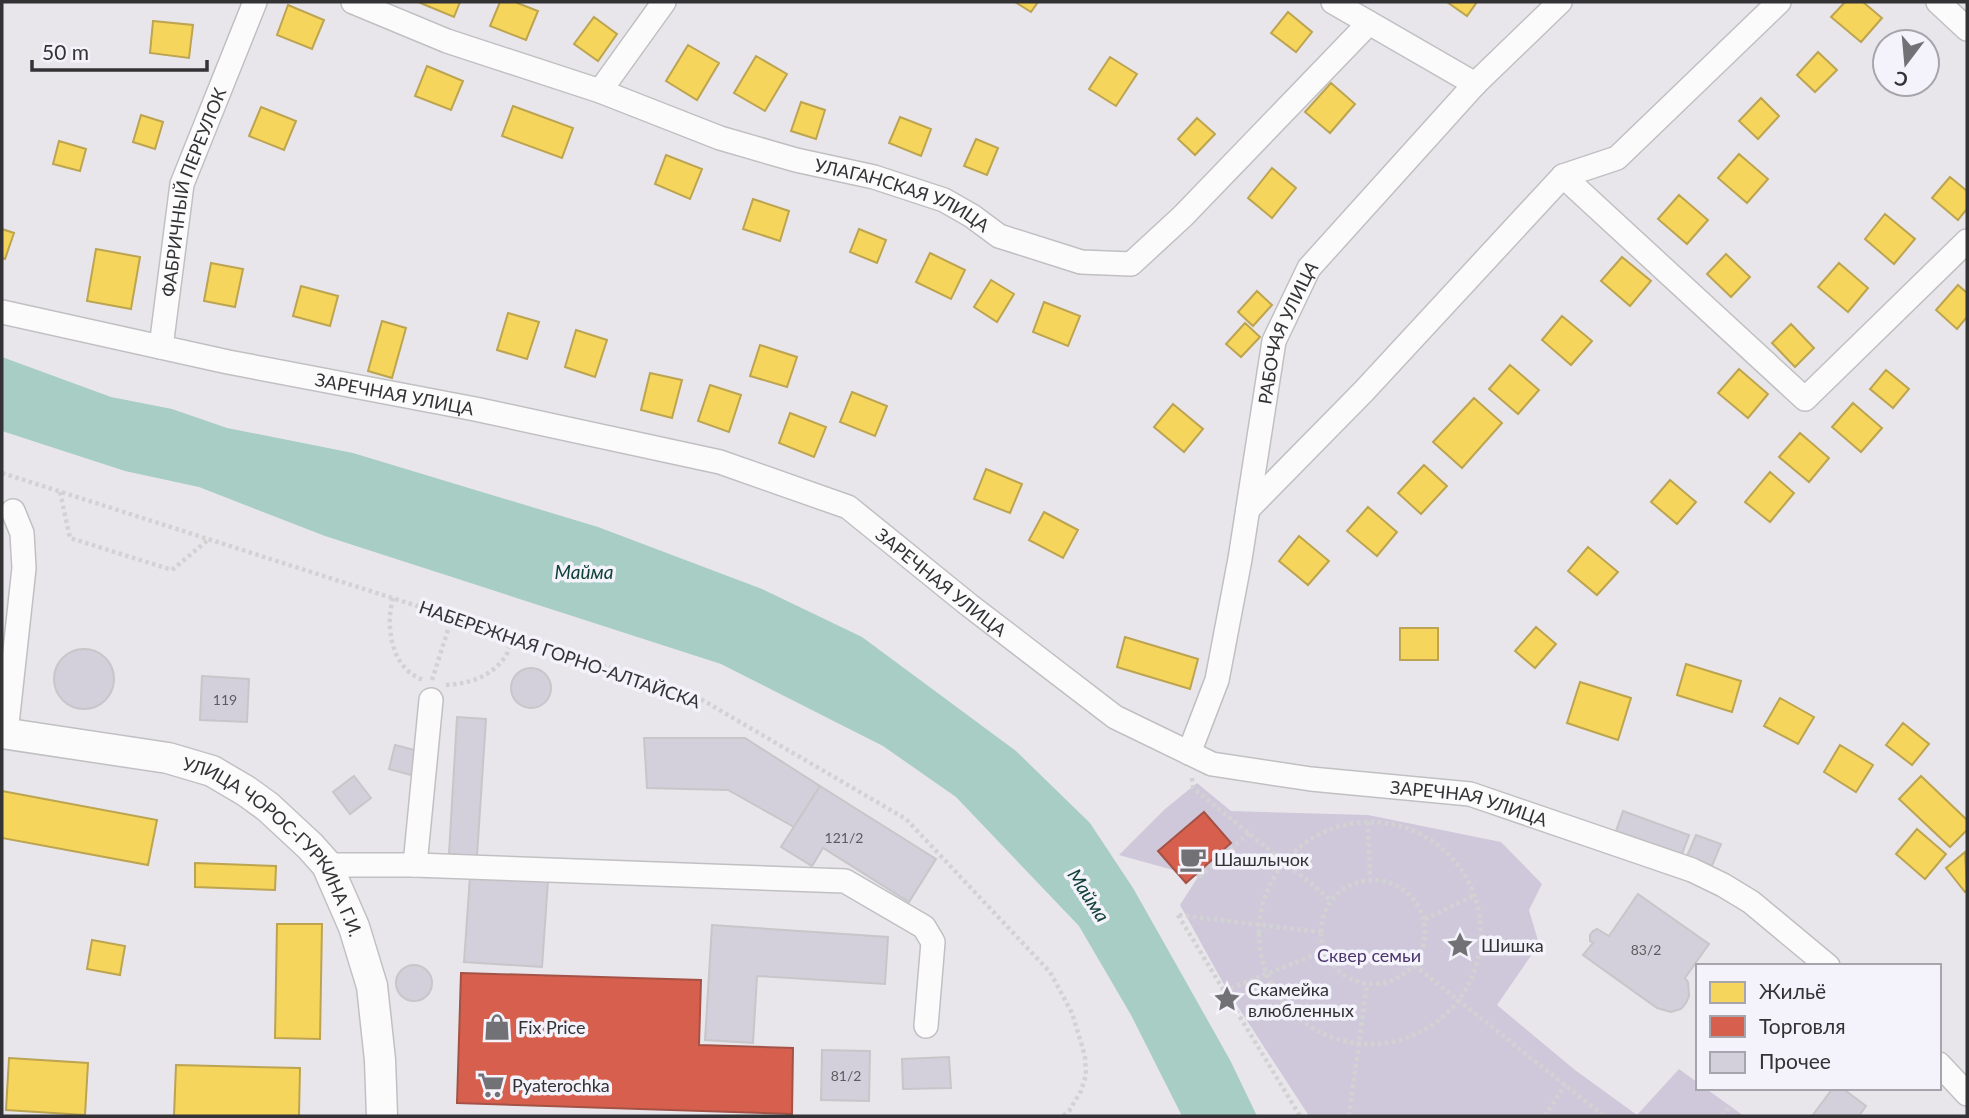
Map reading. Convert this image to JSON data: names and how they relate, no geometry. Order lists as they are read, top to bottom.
{
  "streets": {
    "main road": ["УЛИЦА ЧОРОС-ГУРКИНА Г.И."],
    "street": [
      "ФАБРИЧНЫЙ ПЕРЕУЛОК",
      "УЛАГАНСКАЯ УЛИЦА",
      "РАБОЧАЯ УЛИЦА",
      "ЗАРЕЧНАЯ УЛИЦА"
    ],
    "path": ["НАБЕРЕЖНАЯ ГОРНО-АЛТАЙСКА"]
  },
  "crossings": [
    ["ФАБРИЧНЫЙ ПЕРЕУЛОК", "ЗАРЕЧНАЯ УЛИЦА"],
    ["РАБОЧАЯ УЛИЦА", "ЗАРЕЧНАЯ УЛИЦА"]
  ],
  "water": ["Майма"],
  "parks": ["Сквер семьи"],
  "places": {
    "cafe": ["Шашлычок"],
    "place": ["Шишка", "Скамейка влюбленных"],
    "shop": ["Fix Price"],
    "supermarket": ["Pyaterochka"]
  },
  "house_numbers": [
    "119",
    "121/2",
    "83/2",
    "81/2"
  ],
  "legend": ["Жильё", "Торговля", "Прочее"],
  "scale_bar": "50 m",
  "north": "bottom"
}
